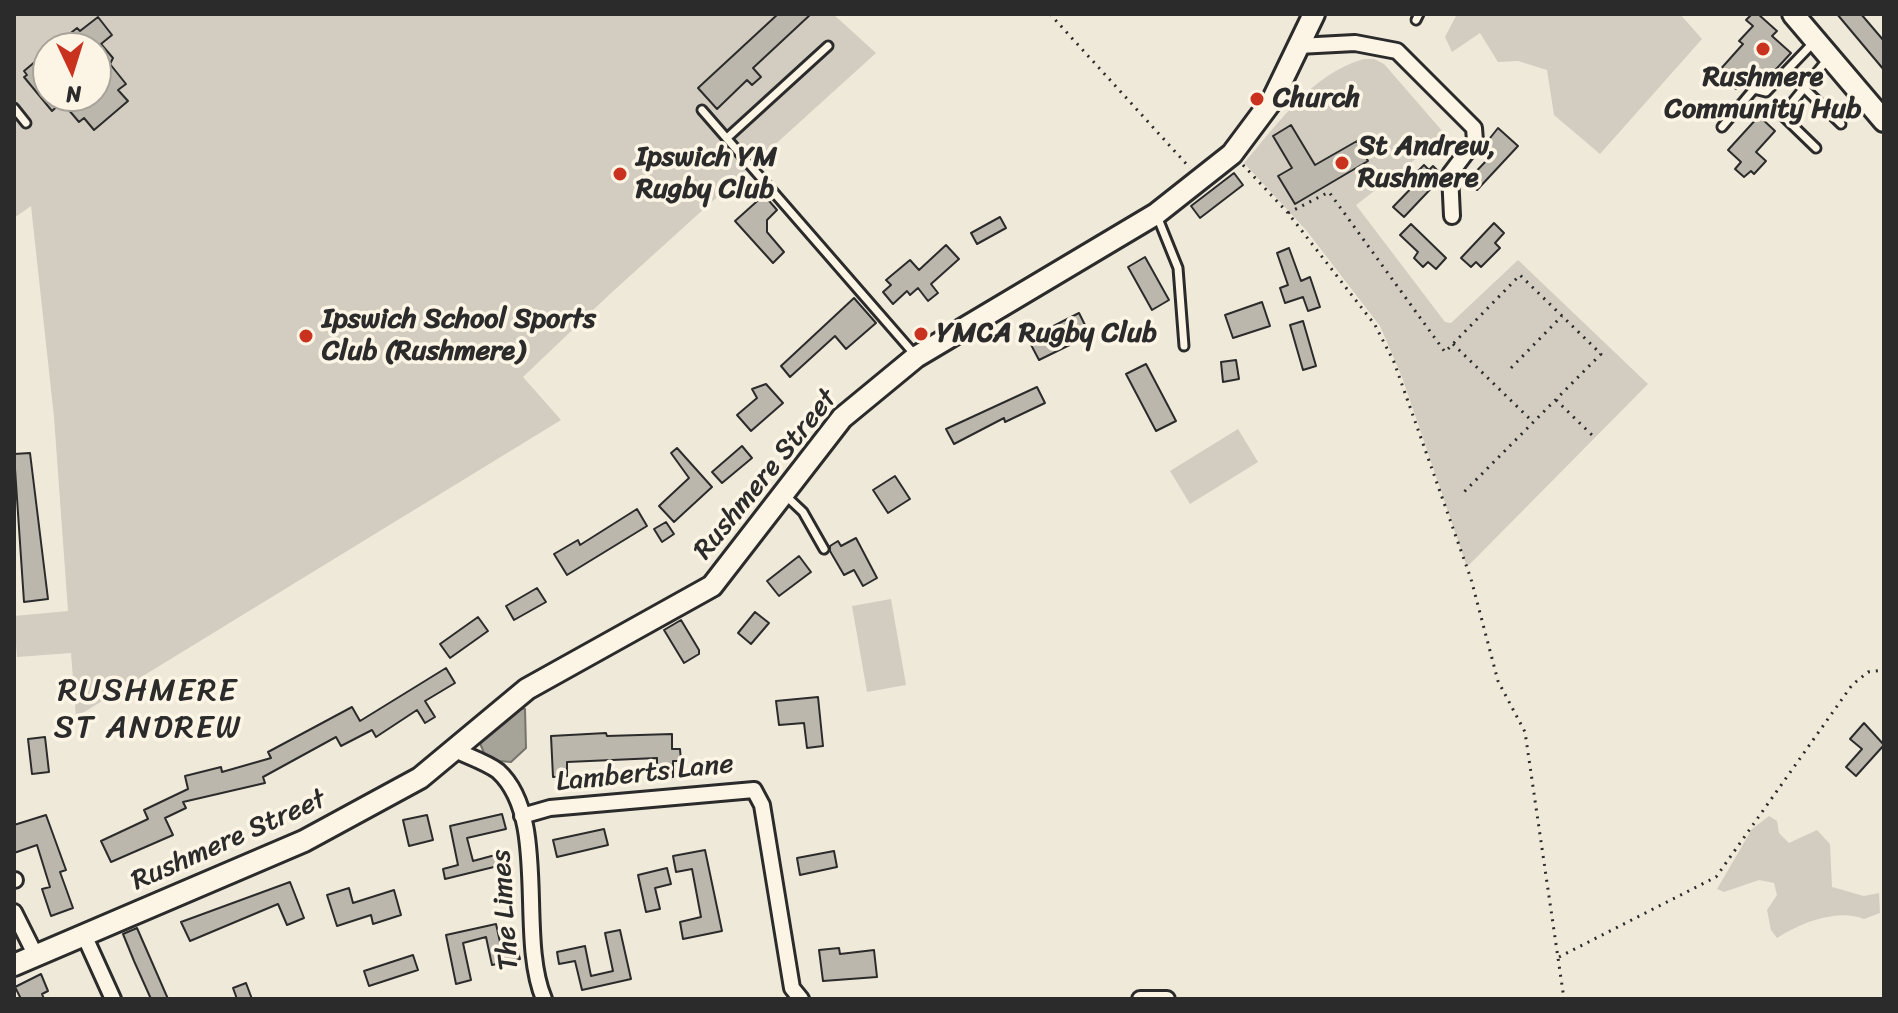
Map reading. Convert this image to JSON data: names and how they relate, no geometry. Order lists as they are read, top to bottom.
{
  "streets": {
    "street": ["Rushmere Street", "Lamberts Lane", "The Limes"]
  },
  "crossings": [
    ["Rushmere Street", "Lamberts Lane"],
    ["Lamberts Lane", "The Limes"]
  ],
  "districts": ["RUSHMERE ST ANDREW"],
  "places": [
    "Rushmere Community Hub",
    "Church",
    "St Andrew, Rushmere",
    "Ipswich YM Rugby Club",
    "YMCA Rugby Club",
    "Ipswich School Sports Club (Rushmere)"
  ],
  "north": "bottom"
}
